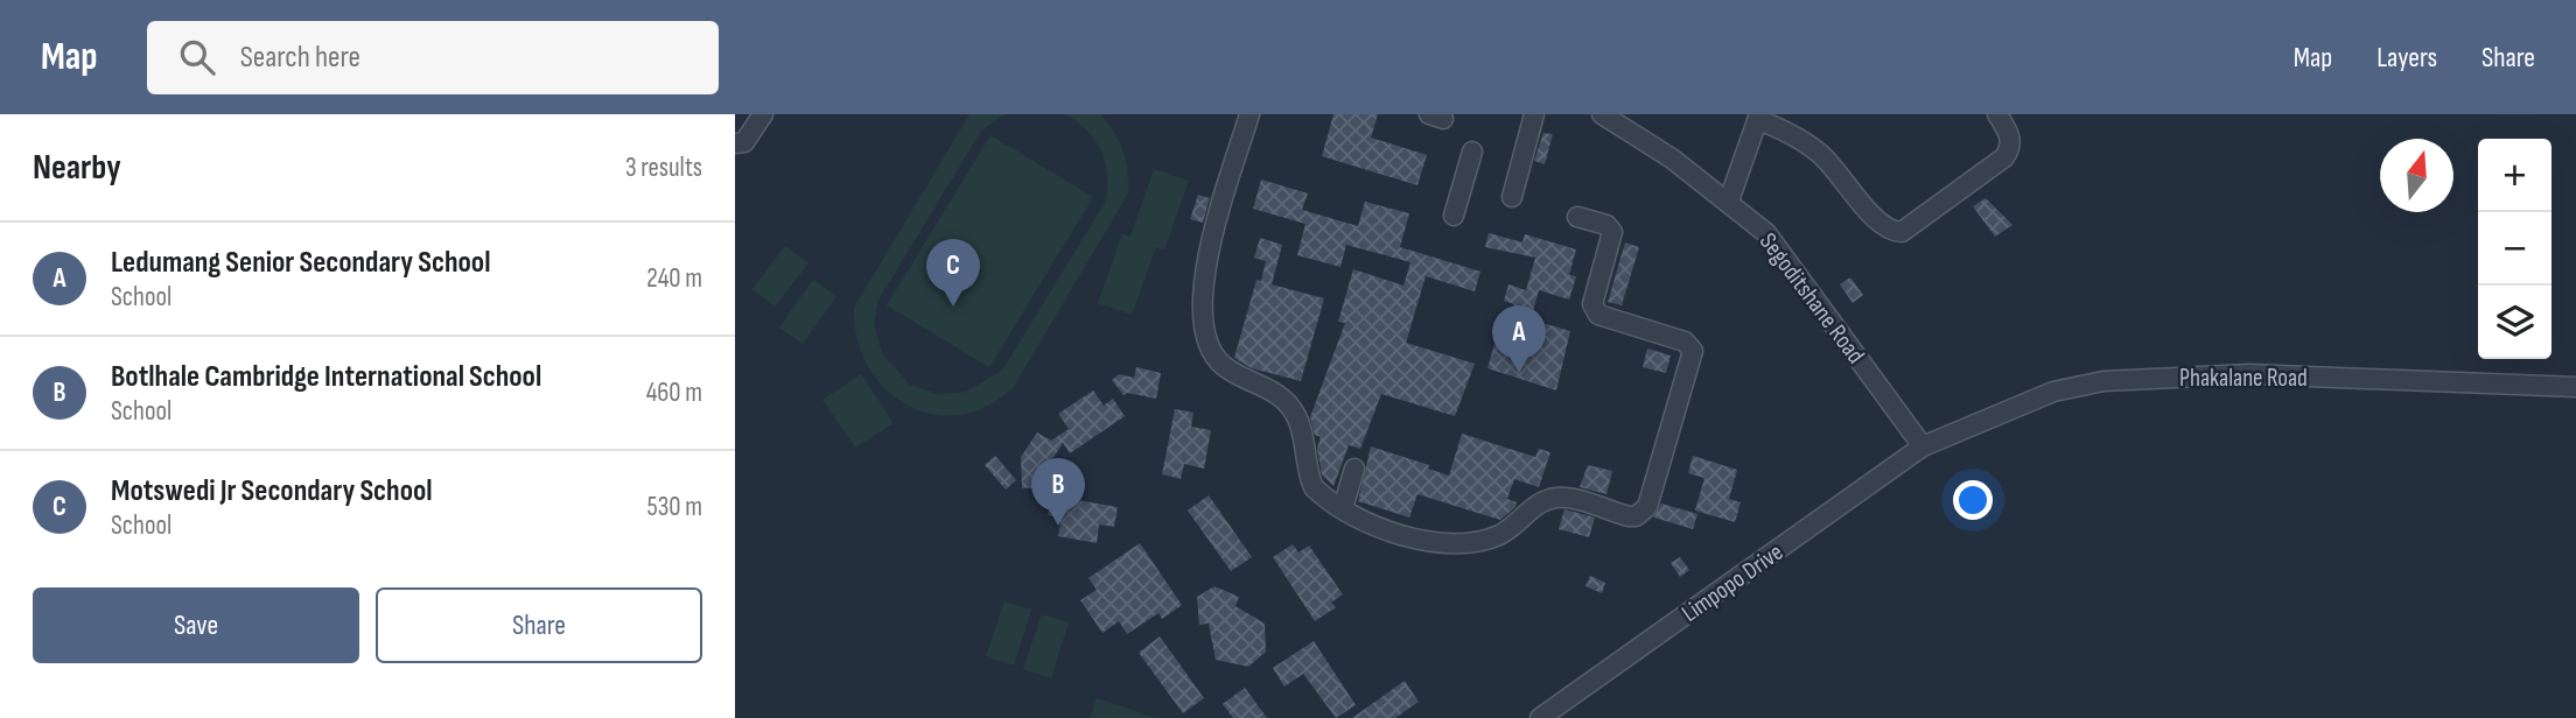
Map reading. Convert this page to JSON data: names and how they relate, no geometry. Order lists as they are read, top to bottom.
{
  "streets": {
    "street": ["Segoditshane Road", "Phakalane Road", "Limpopo Drive"]
  },
  "crossings": [
    ["Segoditshane Road", "Phakalane Road"],
    ["Segoditshane Road", "Limpopo Drive"],
    ["Phakalane Road", "Limpopo Drive"]
  ],
  "north": "top",
  "page": {
    "header": "Map",
    "search": "Search here",
    "nav": ["Map", "Layers", "Share"],
    "heading": ["Nearby", "3 results"],
    "map_buttons": ["+", "−"],
    "list": [
      {
        "mark": "A",
        "name": "Ledumang Senior Secondary School",
        "note": "School",
        "value": "240 m"
      },
      {
        "mark": "B",
        "name": "Botlhale Cambridge International School",
        "note": "School",
        "value": "460 m"
      },
      {
        "mark": "C",
        "name": "Motswedi Jr Secondary School",
        "note": "School",
        "value": "530 m"
      }
    ],
    "pins": ["C", "A", "B"],
    "buttons": ["Save", "Share"]
  }
}
